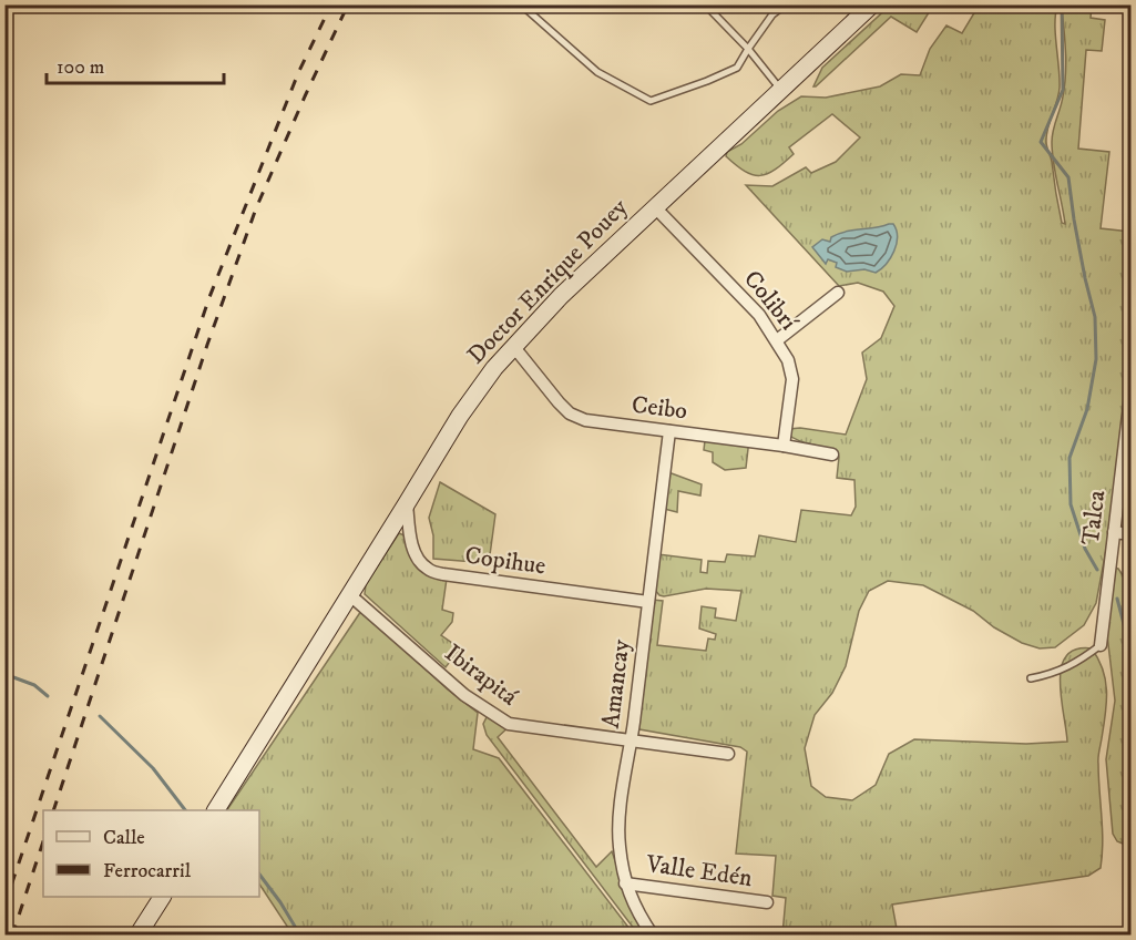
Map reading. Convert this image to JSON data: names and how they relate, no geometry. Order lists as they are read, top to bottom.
{
  "streets": {
    "street": [
      "Doctor Enrique Pouey",
      "Colibrí",
      "Ceibo",
      "Talca",
      "Copihue",
      "Ibirapitá",
      "Amancay",
      "Valle Edén"
    ]
  },
  "crossings": [
    ["Doctor Enrique Pouey", "Colibrí"],
    ["Doctor Enrique Pouey", "Ceibo"],
    ["Doctor Enrique Pouey", "Copihue"],
    ["Doctor Enrique Pouey", "Ibirapitá"],
    ["Colibrí", "Ceibo"],
    ["Ceibo", "Amancay"],
    ["Copihue", "Amancay"],
    ["Ibirapitá", "Amancay"],
    ["Amancay", "Valle Edén"]
  ],
  "legend": ["Calle", "Ferrocarril"],
  "scale_bar": "100 m"
}
